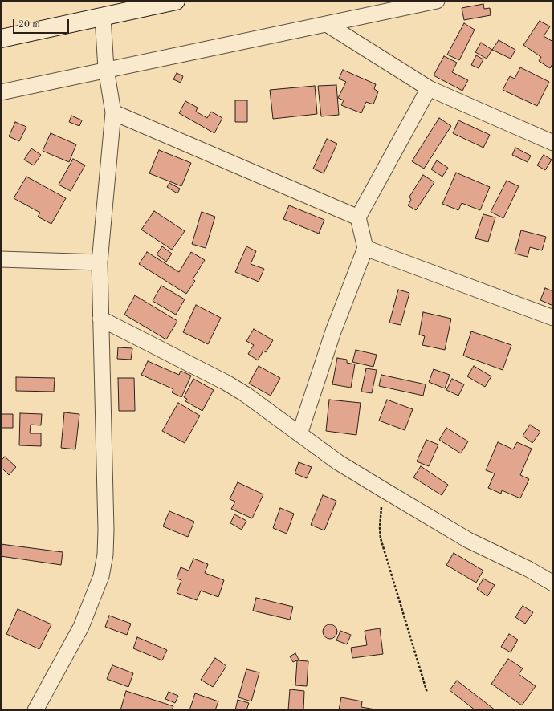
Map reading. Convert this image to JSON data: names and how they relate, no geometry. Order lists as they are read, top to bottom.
{
  "scale_bar": "20 m"
}
